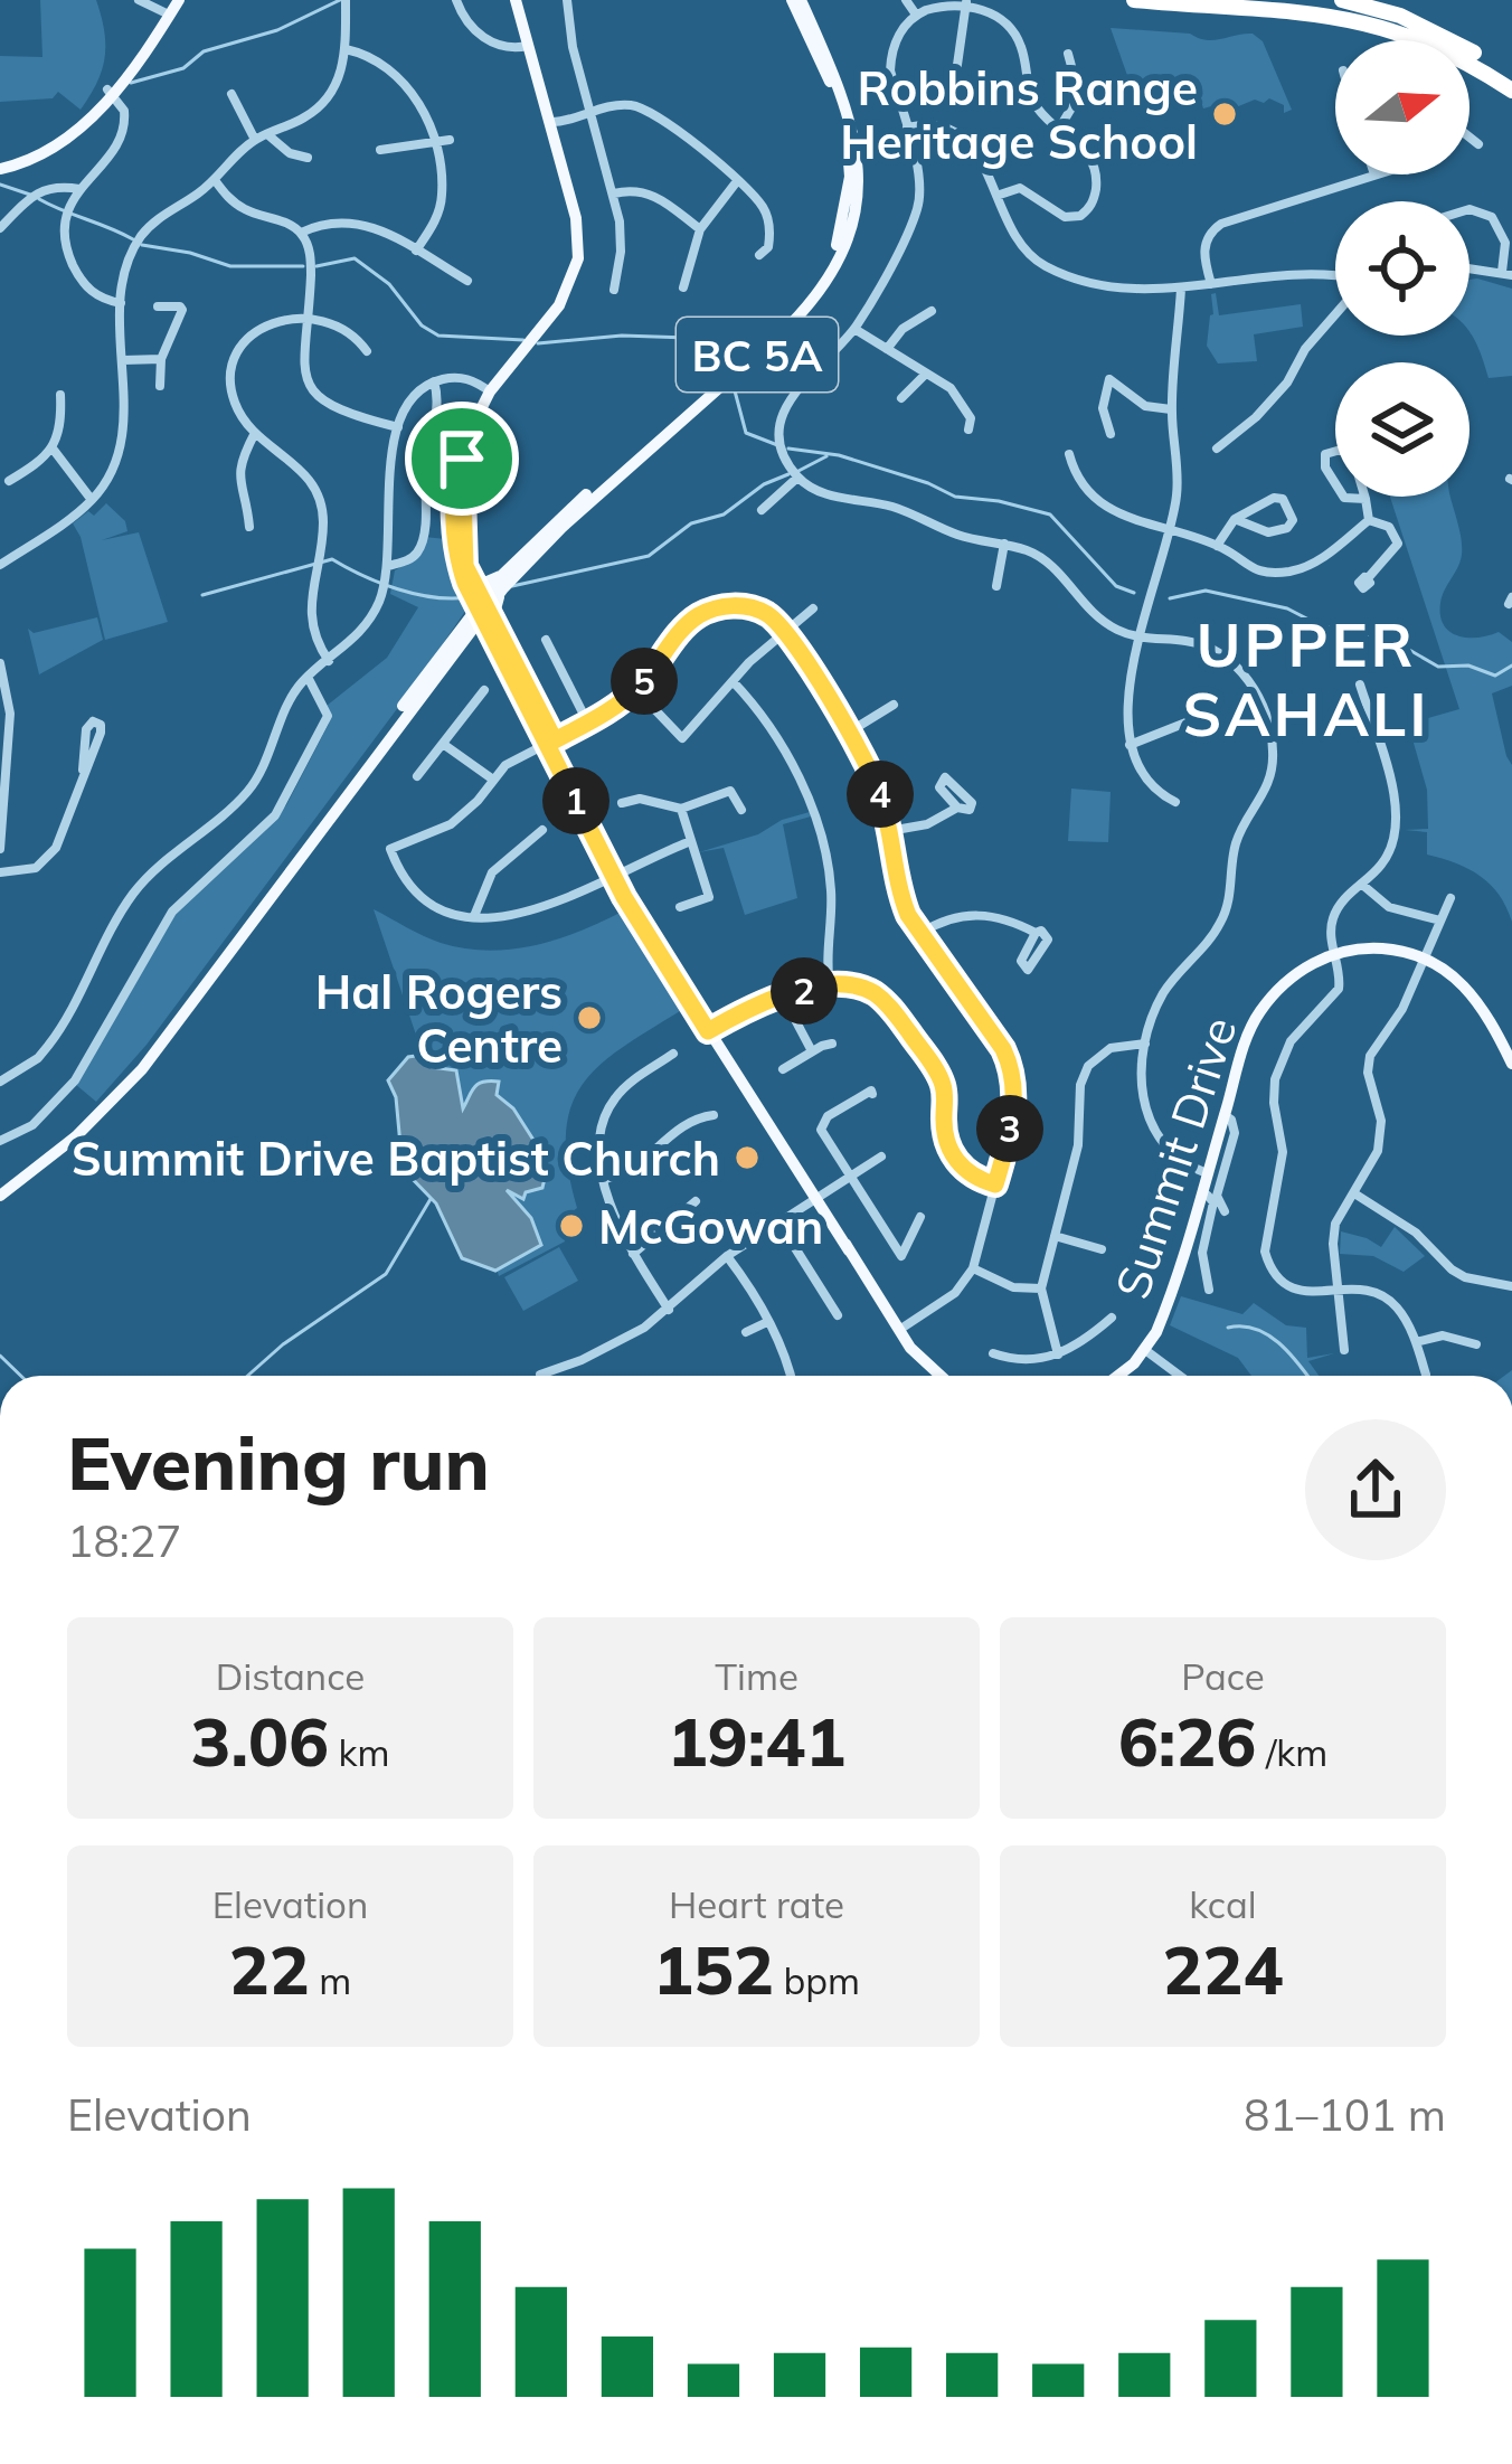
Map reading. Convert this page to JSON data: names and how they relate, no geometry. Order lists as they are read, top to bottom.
{
  "streets": {
    "main road": ["BC 5A", "Summit Drive"]
  },
  "districts": ["UPPER SAHALI"],
  "places": [
    "Robbins Range Heritage School",
    "Hal Rogers Centre",
    "Summit Drive Baptist Church",
    "McGowan"
  ],
  "north": "right",
  "page": {
    "pins": [
      "5",
      "4",
      "1",
      "2",
      "3"
    ],
    "heading": ["Evening run", "18:27"],
    "stats": [
      ["Distance", "3.06 km"],
      ["Time", "19:41"],
      ["Pace", "6:26 /km"],
      ["Elevation", "22 m"],
      ["Heart rate", "152 bpm"],
      ["kcal", "224"]
    ],
    "chart": ["Elevation", "81–101 m"]
  }
}
